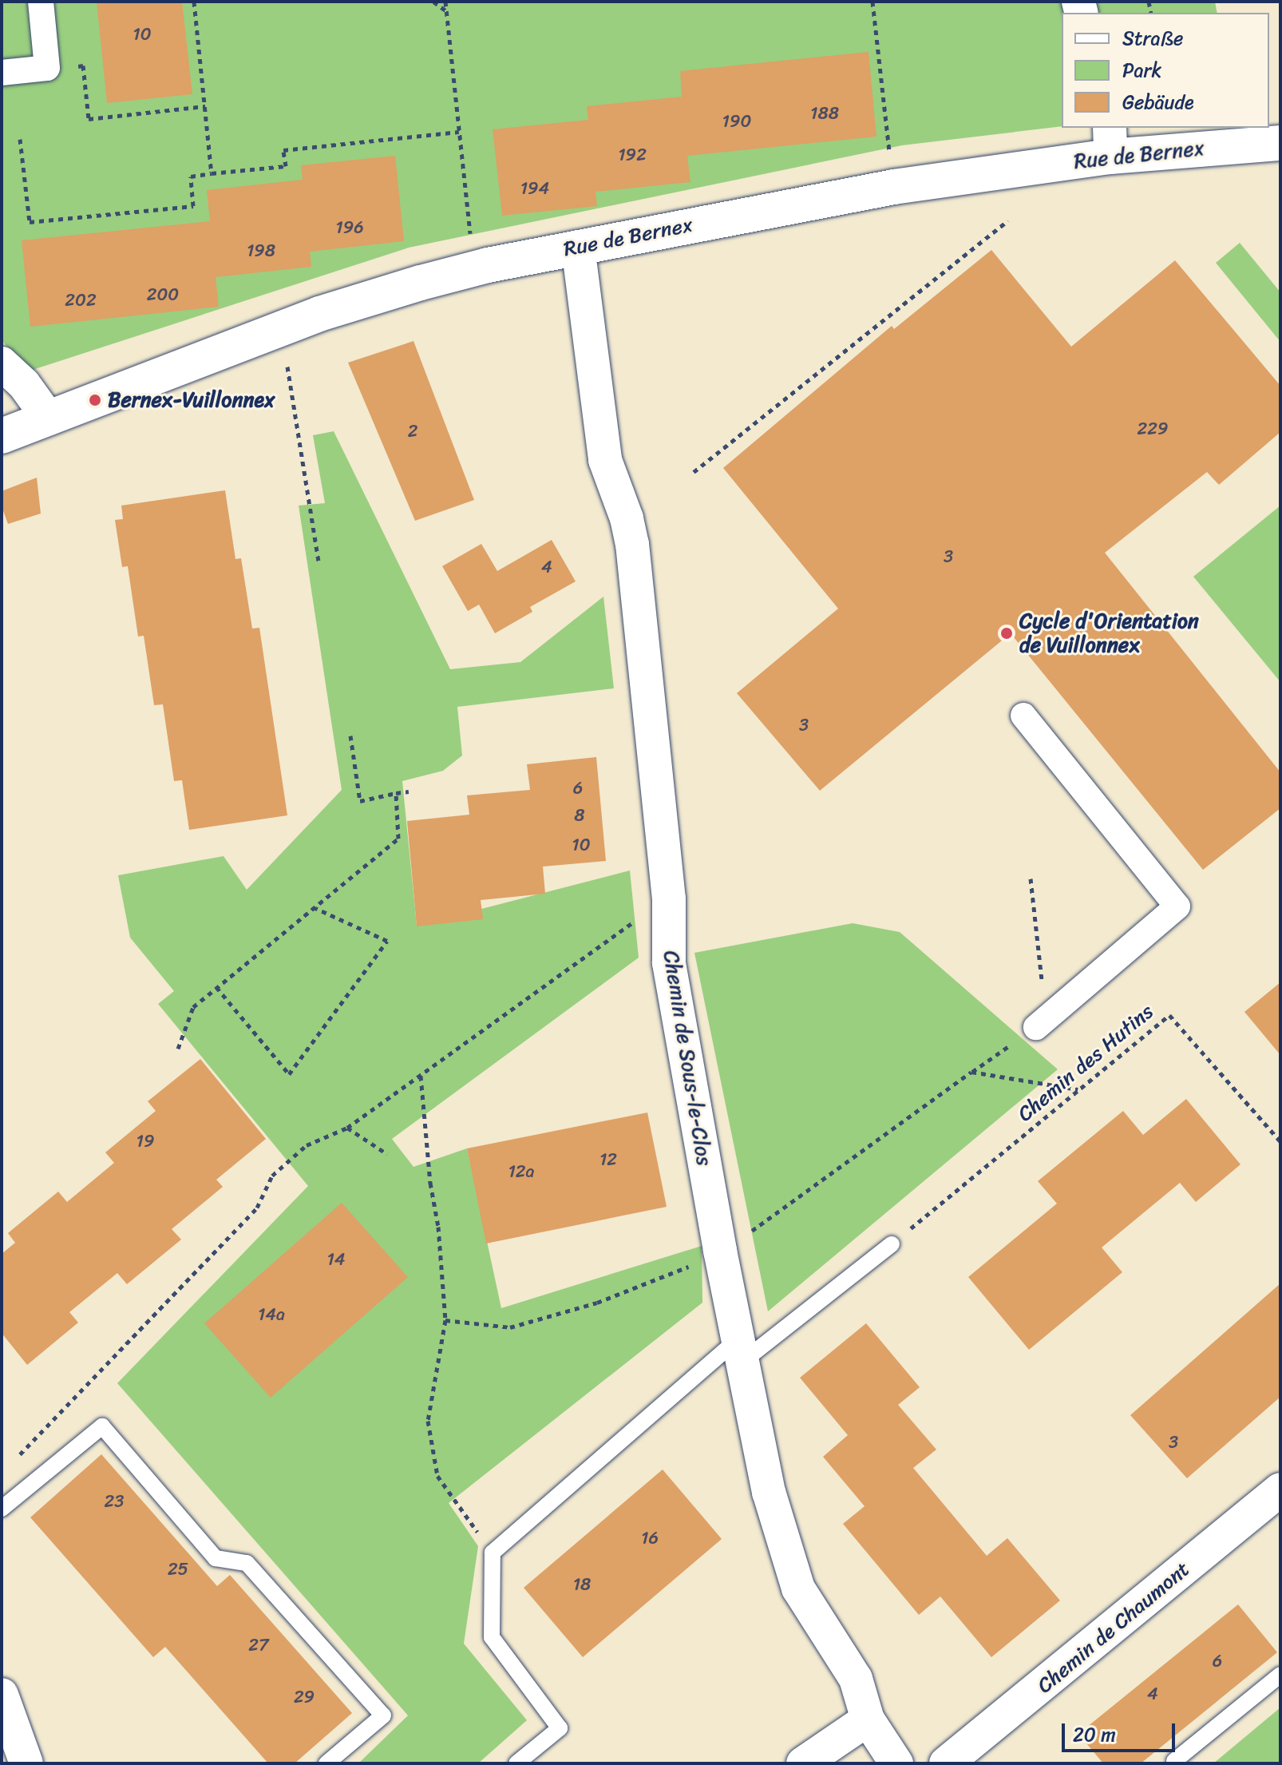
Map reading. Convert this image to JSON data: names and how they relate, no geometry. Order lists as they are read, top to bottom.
{
  "streets": {
    "street": ["Rue de Bernex", "Chemin de Sous-le-Clos", "Chemin de Chaumont"],
    "path": ["Chemin des Hutins"]
  },
  "crossings": [
    ["Rue de Bernex", "Chemin de Sous-le-Clos"]
  ],
  "places": ["Bernex-Vuillonnex", "Cycle d'Orientation de Vuillonnex"],
  "house_numbers": [
    "10",
    "188",
    "190",
    "192",
    "194",
    "196",
    "198",
    "200",
    "202",
    "229",
    "2",
    "3",
    "4",
    "3",
    "6",
    "8",
    "10",
    "19",
    "12",
    "12a",
    "14",
    "14a",
    "3",
    "23",
    "16",
    "25",
    "18",
    "27",
    "6",
    "4",
    "29"
  ],
  "legend": ["Straße", "Park", "Gebäude"],
  "scale_bar": "20 m"
}
